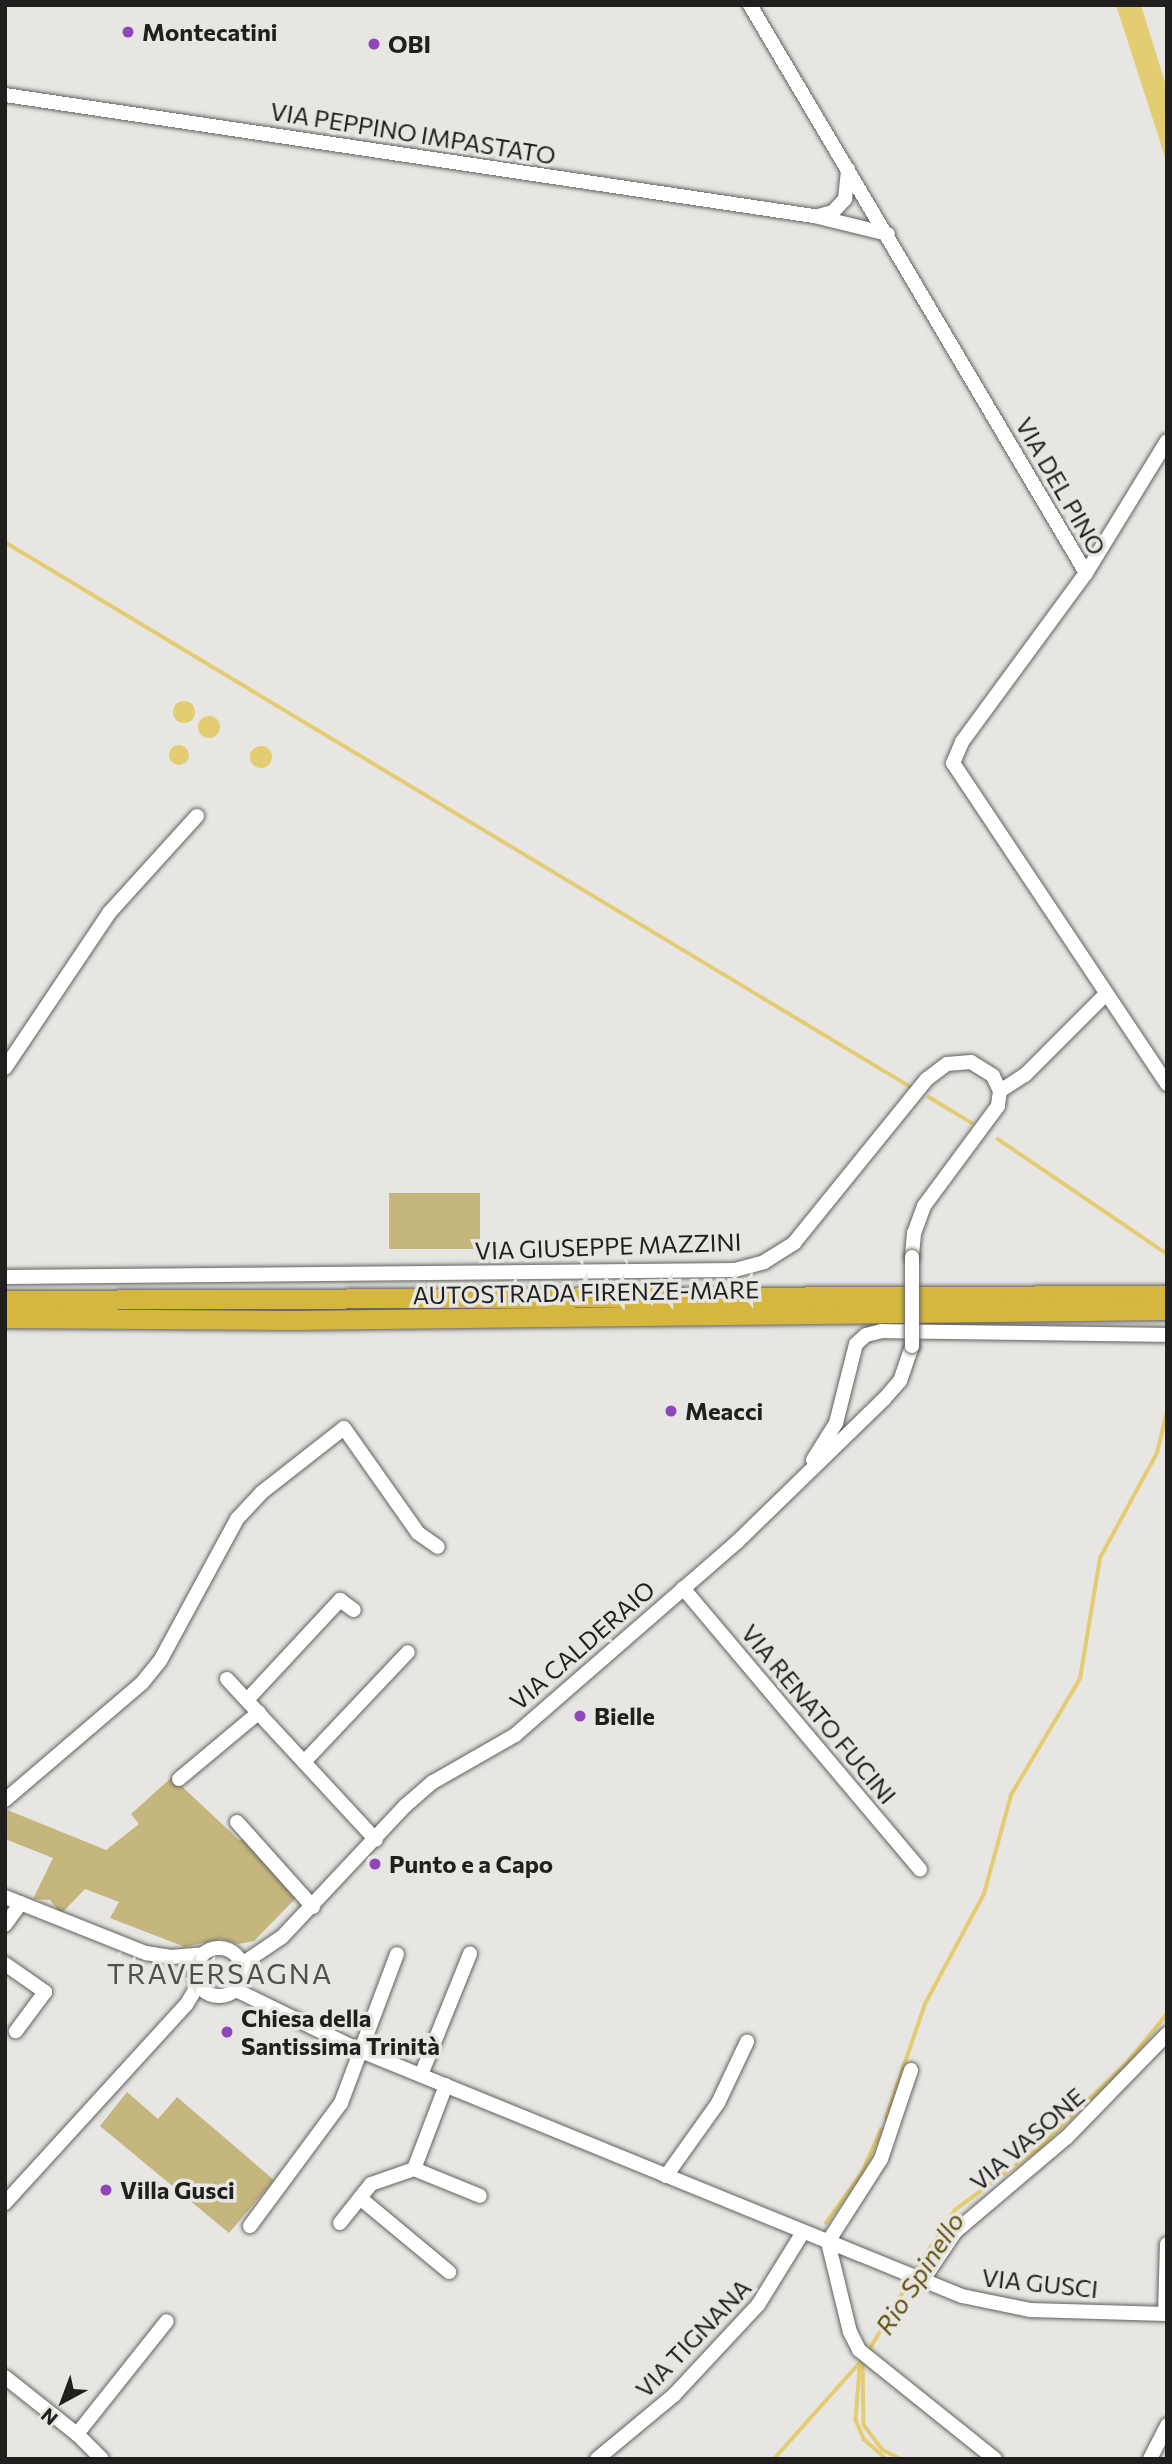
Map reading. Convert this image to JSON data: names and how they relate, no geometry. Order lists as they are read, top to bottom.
{
  "streets": {
    "highway": ["AUTOSTRADA FIRENZE-MARE"],
    "street": [
      "VIA PEPPINO IMPASTATO",
      "VIA DEL PINO",
      "VIA GIUSEPPE MAZZINI",
      "VIA CALDERAIO",
      "VIA RENATO FUCINI",
      "VIA VASONE",
      "VIA GUSCI",
      "VIA TIGNANA"
    ]
  },
  "crossings": [
    ["VIA PEPPINO IMPASTATO", "VIA DEL PINO"],
    ["VIA GIUSEPPE MAZZINI", "VIA CALDERAIO"],
    ["VIA CALDERAIO", "VIA RENATO FUCINI"],
    ["VIA CALDERAIO", "VIA GUSCI"],
    ["VIA VASONE", "VIA GUSCI"],
    ["VIA GUSCI", "VIA TIGNANA"]
  ],
  "districts": ["TRAVERSAGNA"],
  "water": ["Rio Spinello"],
  "places": [
    "Montecatini",
    "OBI",
    "Meacci",
    "Bielle",
    "Punto e a Capo",
    "Chiesa della Santissima Trinità",
    "Villa Gusci"
  ],
  "north": "bottom left"
}
